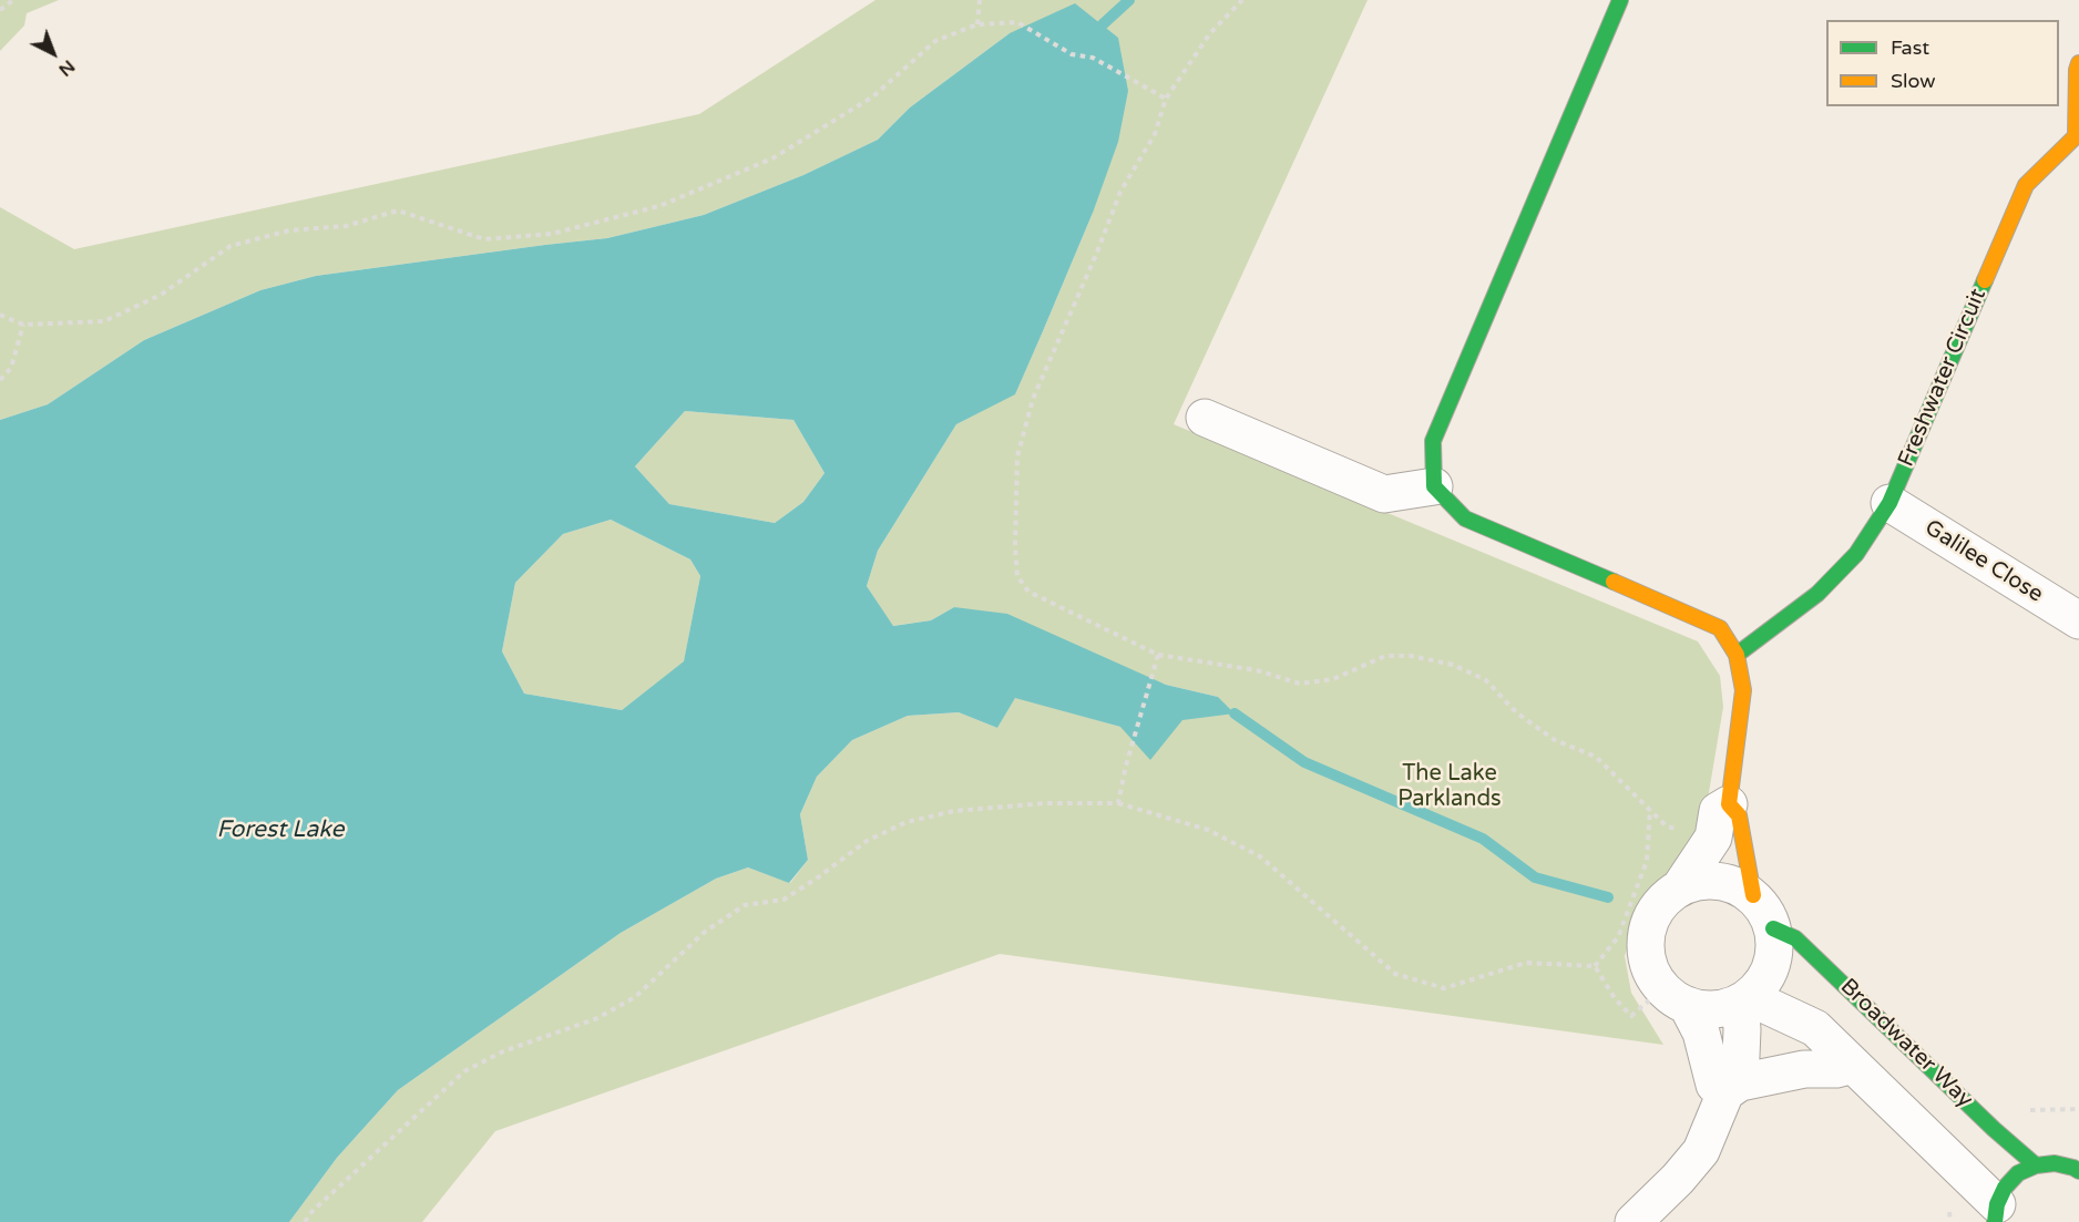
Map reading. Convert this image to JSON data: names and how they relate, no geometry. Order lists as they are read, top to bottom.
{
  "streets": {
    "street": ["Freshwater Circuit", "Galilee Close", "Broadwater Way"]
  },
  "crossings": [
    ["Freshwater Circuit", "Galilee Close"]
  ],
  "water": ["Forest Lake"],
  "parks": ["The Lake Parklands"],
  "legend": ["Fast", "Slow"],
  "north": "bottom right"
}
